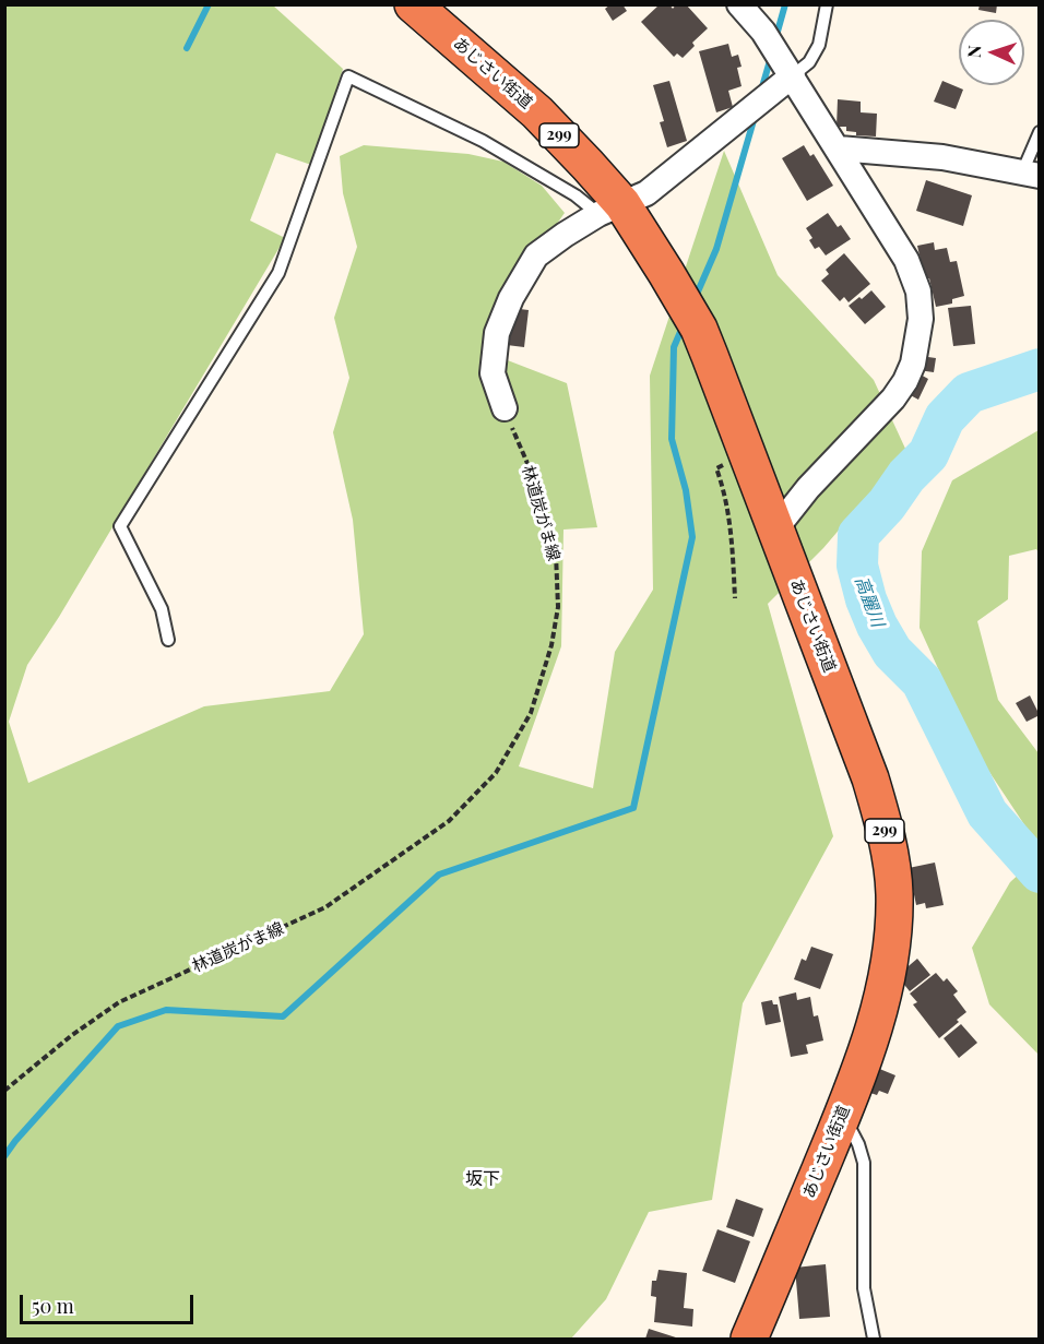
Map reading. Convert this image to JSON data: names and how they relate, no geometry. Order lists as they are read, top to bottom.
{
  "streets": {
    "highway": ["あじさい街道", "299"],
    "path": ["林道炭がま線"]
  },
  "districts": ["坂下"],
  "water": ["高麗川"],
  "scale_bar": "50 m",
  "north": "left"
}
